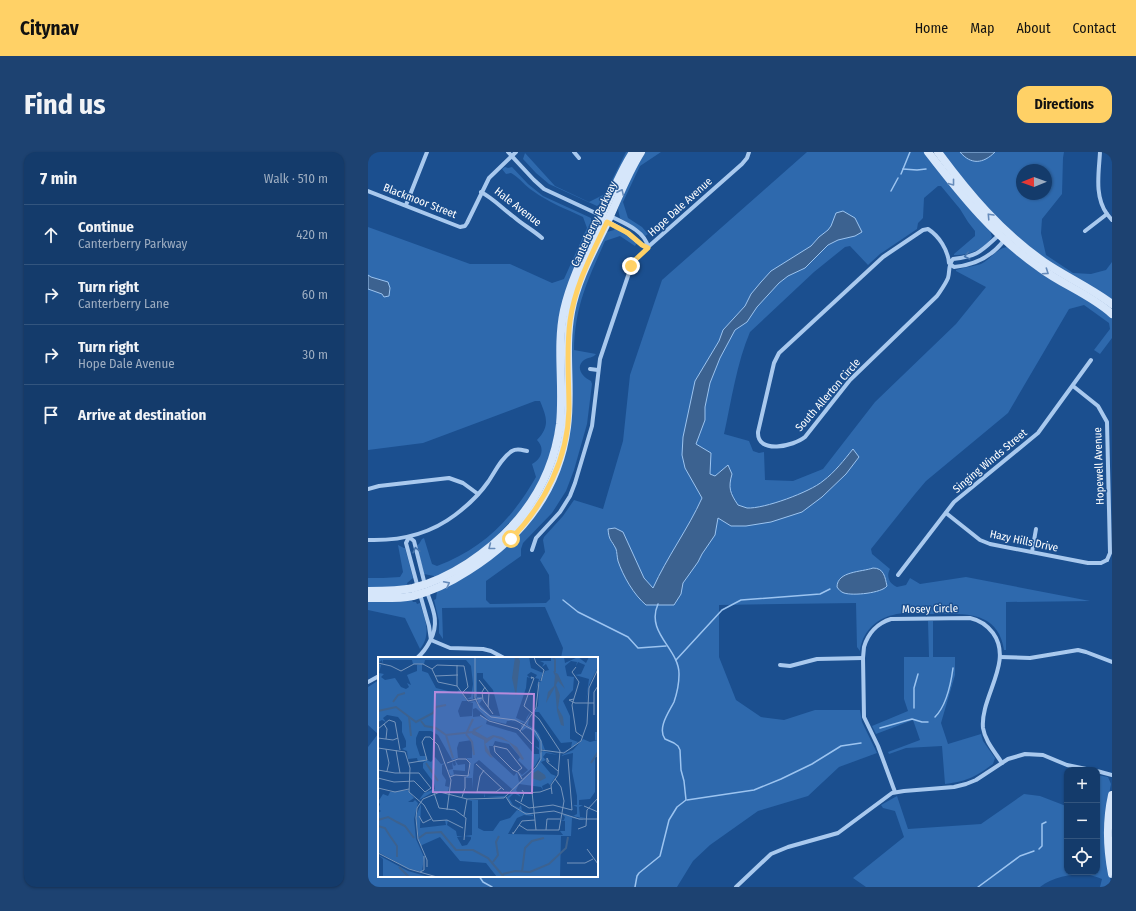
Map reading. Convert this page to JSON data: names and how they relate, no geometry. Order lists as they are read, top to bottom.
{
  "streets": {
    "street": [
      "Blackmoor Street",
      "Hale Avenue",
      "Hope Dale Avenue",
      "Canterberry Parkway",
      "South Allerton Circle",
      "Singing Winds Street",
      "Hopewell Avenue",
      "Hazy Hills Drive",
      "Mosey Circle"
    ]
  },
  "crossings": [
    ["Blackmoor Street", "Hale Avenue"],
    ["Singing Winds Street", "Hopewell Avenue"],
    ["Singing Winds Street", "Hazy Hills Drive"],
    ["Hopewell Avenue", "Hazy Hills Drive"]
  ],
  "north": "left",
  "page": {
    "header": "Citynav",
    "nav": [
      "Home",
      "Map",
      "About",
      "Contact"
    ],
    "buttons": "Directions",
    "title": "Find us",
    "heading": ["7 min", "Walk · 510 m"],
    "list": [
      ["Continue", "Canterberry Parkway", "420 m"],
      ["Turn right", "Canterberry Lane", "60 m"],
      ["Turn right", "Hope Dale Avenue", "30 m"],
      "Arrive at destination"
    ],
    "map_buttons": ["+", "−"]
  }
}
